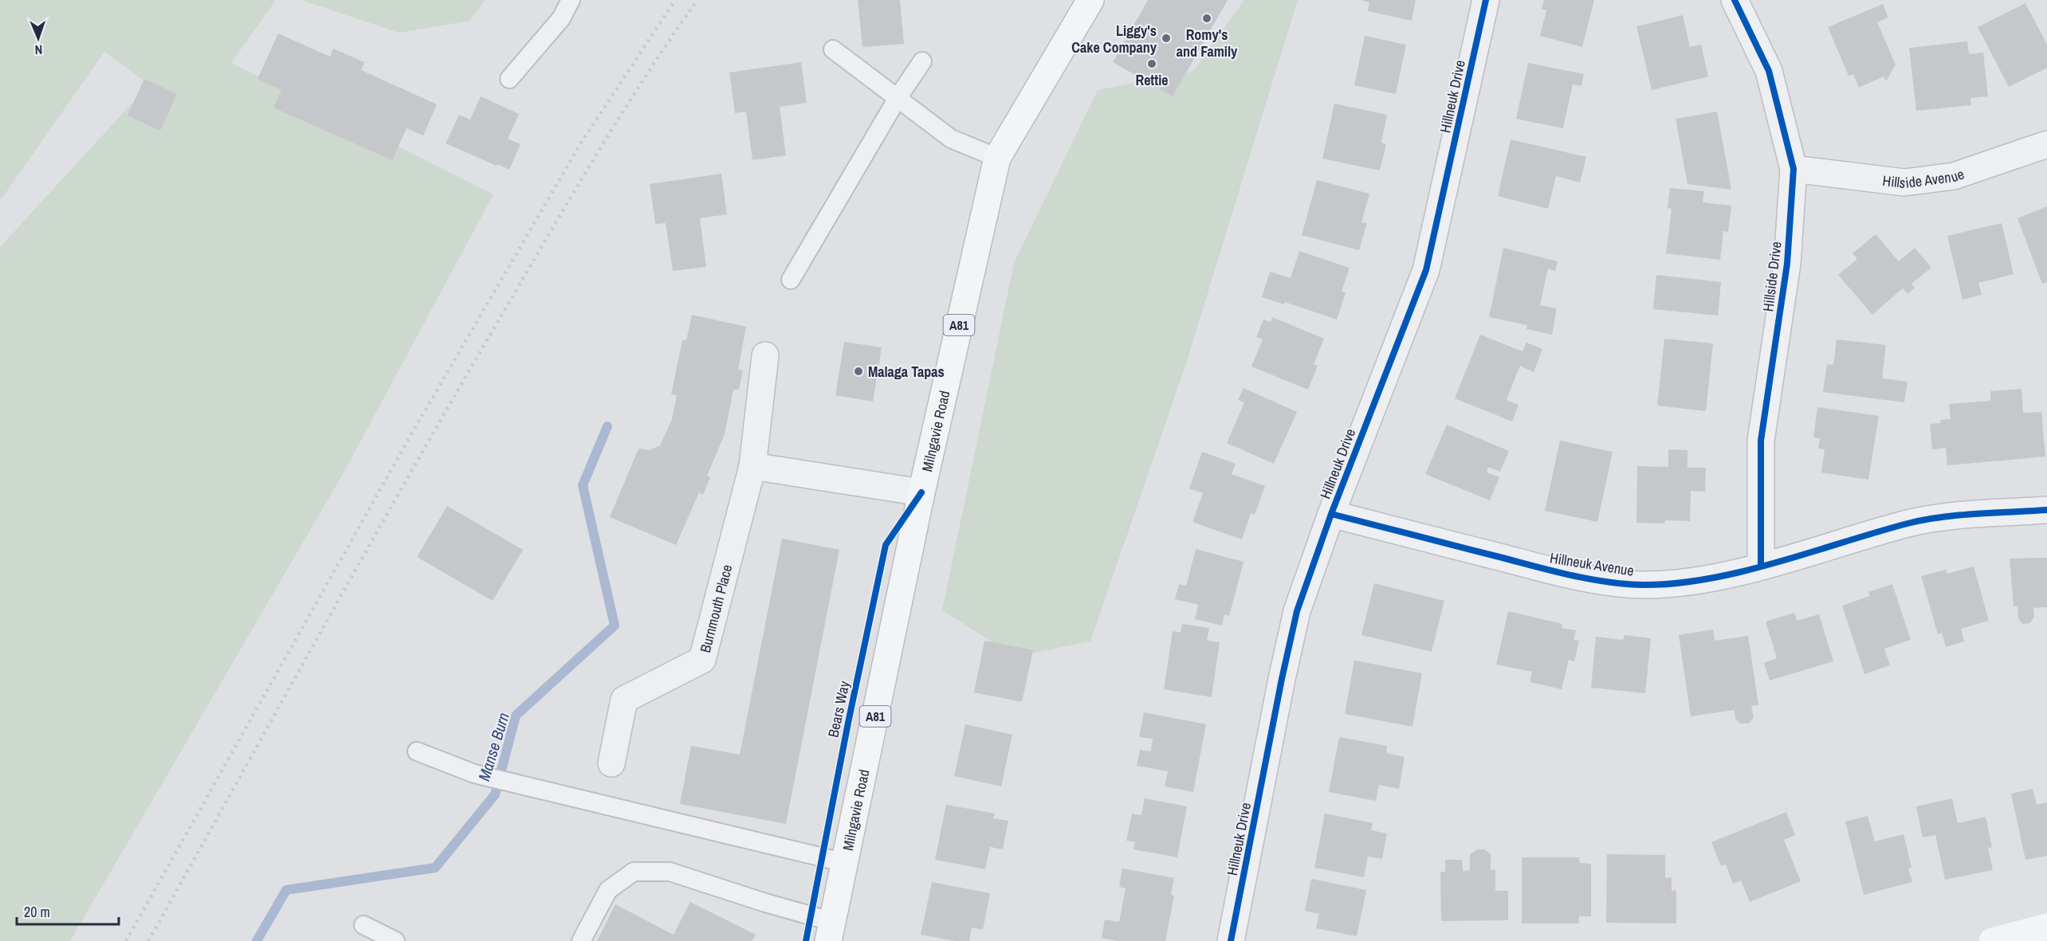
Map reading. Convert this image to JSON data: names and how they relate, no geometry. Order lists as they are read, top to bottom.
{
  "streets": {
    "main road": ["A81", "Milngavie Road"],
    "street": [
      "Hillneuk Drive",
      "Hillside Avenue",
      "Hillside Drive",
      "Hillneuk Avenue",
      "Burnmouth Place"
    ],
    "cycle path": ["Bears Way"]
  },
  "crossings": [
    ["Hillneuk Drive", "Hillneuk Avenue"],
    ["Hillside Avenue", "Hillside Drive"],
    ["Hillside Drive", "Hillneuk Avenue"]
  ],
  "water": ["Manse Burn"],
  "places": [
    "Romy's and Family",
    "Liggy's Cake Company",
    "Rettie",
    "Malaga Tapas"
  ],
  "scale_bar": "20 m",
  "north": "bottom"
}
